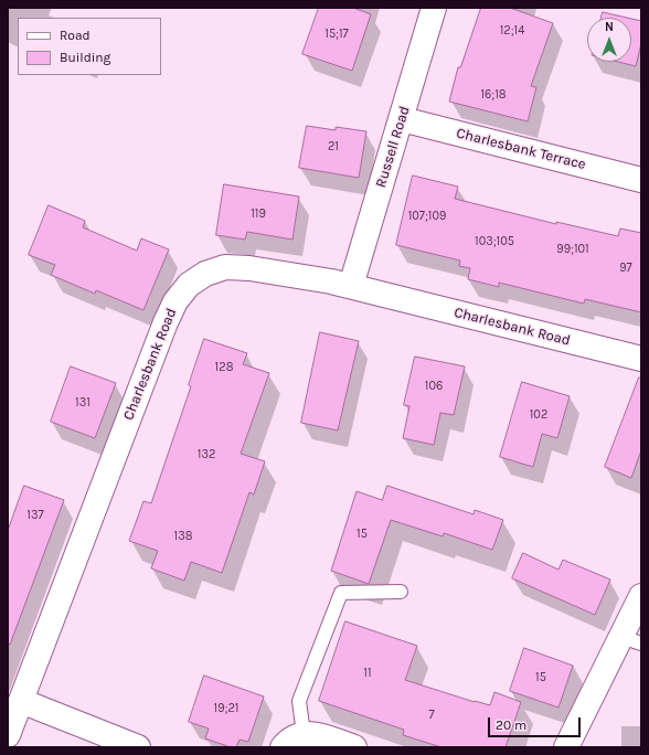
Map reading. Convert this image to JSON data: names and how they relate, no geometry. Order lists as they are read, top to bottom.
{
  "streets": {
    "street": ["Russell Road", "Charlesbank Terrace", "Charlesbank Road"]
  },
  "crossings": [
    ["Russell Road", "Charlesbank Terrace"],
    ["Russell Road", "Charlesbank Road"]
  ],
  "house_numbers": [
    "12;14",
    "15;17",
    "16;18",
    "21",
    "119",
    "107;109",
    "103;105",
    "99;101",
    "97",
    "128",
    "106",
    "131",
    "102",
    "132",
    "137",
    "15",
    "138",
    "11",
    "15",
    "19;21",
    "7"
  ],
  "legend": ["Road", "Building"],
  "scale_bar": "20 m",
  "north": "top"
}
